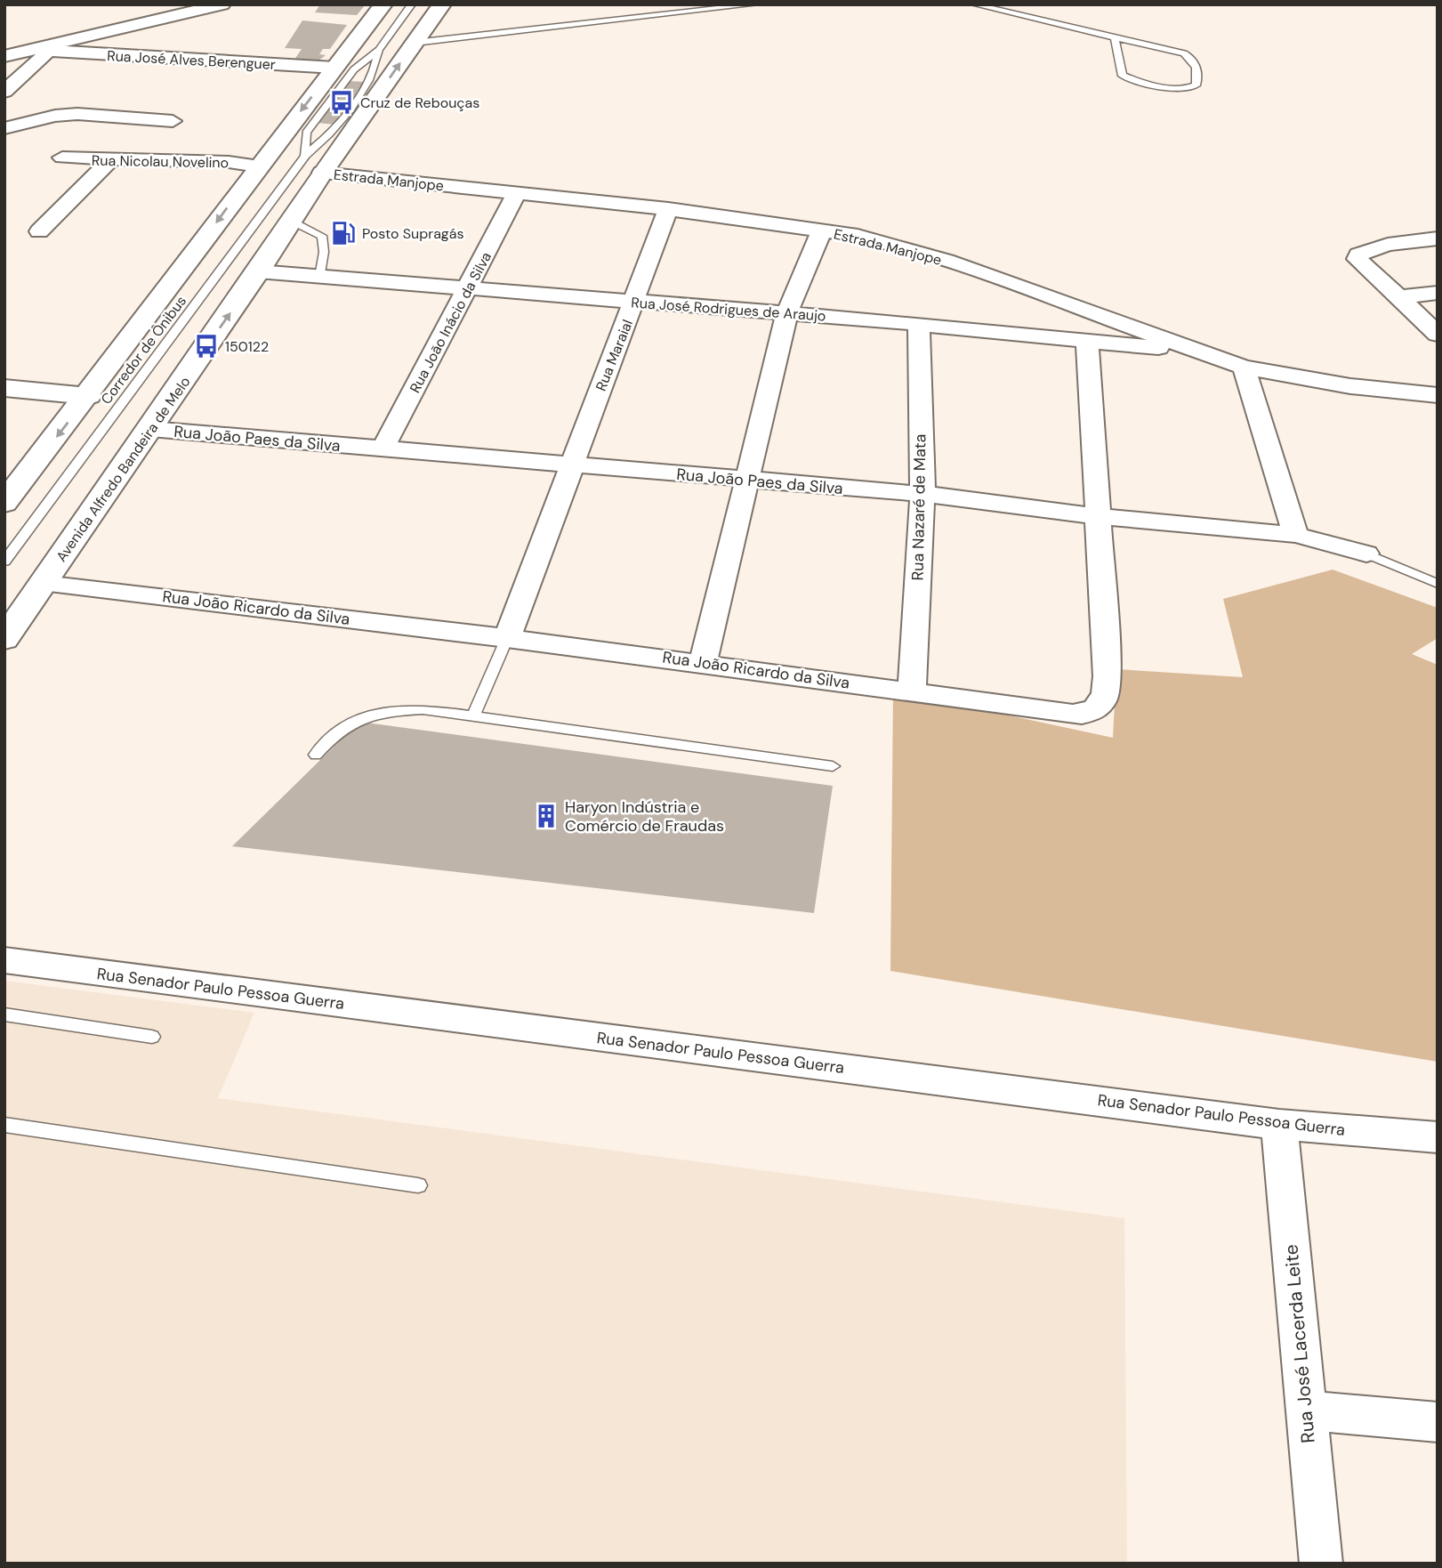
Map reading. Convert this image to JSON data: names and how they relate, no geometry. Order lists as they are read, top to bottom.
{
  "streets": {
    "main road": ["Avenida Alfredo Bandeira de Melo"],
    "street": [
      "Rua José Alves Berenguer",
      "Rua Nicolau Novelino",
      "Estrada Manjope",
      "Rua José Rodrigues de Araujo",
      "Rua João Inácio da Silva",
      "Rua Maraial",
      "Rua João Paes da Silva",
      "Rua Nazaré de Mata",
      "Rua João Ricardo da Silva",
      "Rua Senador Paulo Pessoa Guerra",
      "Rua José Lacerda Leite"
    ],
    "lane": ["Corredor de Ônibus"]
  },
  "crossings": [
    ["Estrada Manjope", "Rua José Rodrigues de Araujo"],
    ["Estrada Manjope", "Rua João Inácio da Silva"],
    ["Estrada Manjope", "Corredor de Ônibus"],
    ["Estrada Manjope", "Rua Maraial"],
    ["Estrada Manjope", "Avenida Alfredo Bandeira de Melo"],
    ["Rua José Rodrigues de Araujo", "Rua João Inácio da Silva"],
    ["Rua José Rodrigues de Araujo", "Rua Maraial"],
    ["Rua José Rodrigues de Araujo", "Avenida Alfredo Bandeira de Melo"],
    ["Rua José Rodrigues de Araujo", "Rua Nazaré de Mata"],
    ["Rua José Rodrigues de Araujo", "Rua João Ricardo da Silva"],
    ["Rua João Inácio da Silva", "Rua João Paes da Silva"],
    ["Corredor de Ônibus", "Avenida Alfredo Bandeira de Melo"],
    ["Rua Maraial", "Rua João Paes da Silva"],
    ["Rua João Paes da Silva", "Avenida Alfredo Bandeira de Melo"],
    ["Rua João Paes da Silva", "Rua Nazaré de Mata"],
    ["Rua João Paes da Silva", "Rua João Ricardo da Silva"],
    ["Avenida Alfredo Bandeira de Melo", "Rua João Ricardo da Silva"],
    ["Rua Nazaré de Mata", "Rua João Ricardo da Silva"],
    ["Rua Senador Paulo Pessoa Guerra", "Rua José Lacerda Leite"]
  ],
  "places": {
    "bus stop": ["Cruz de Rebouças", "150122"],
    "fuel station": ["Posto Supragás"],
    "building": ["Haryon Indústria e Comércio de Fraudas"]
  }
}
